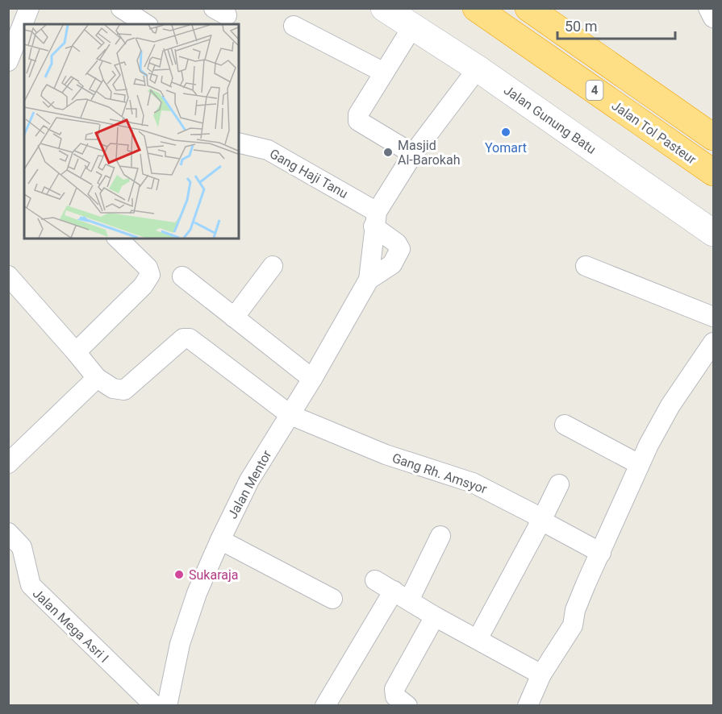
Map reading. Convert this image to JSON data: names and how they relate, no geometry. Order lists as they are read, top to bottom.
{
  "streets": {
    "highway": ["4", "Jalan Tol Pasteur"],
    "main road": ["Jalan Gunung Batu"],
    "street": [
      "Gang Haji Tanu",
      "Gang Rh. Amsyor",
      "Jalan Mentor",
      "Jalan Mega Asri I"
    ]
  },
  "crossings": [
    ["Gang Haji Tanu", "Jalan Mentor"],
    ["Gang Rh. Amsyor", "Jalan Mentor"]
  ],
  "places": ["Yomart", "Masjid Al-Barokah", "Sukaraja"],
  "scale_bar": "50 m"
}
